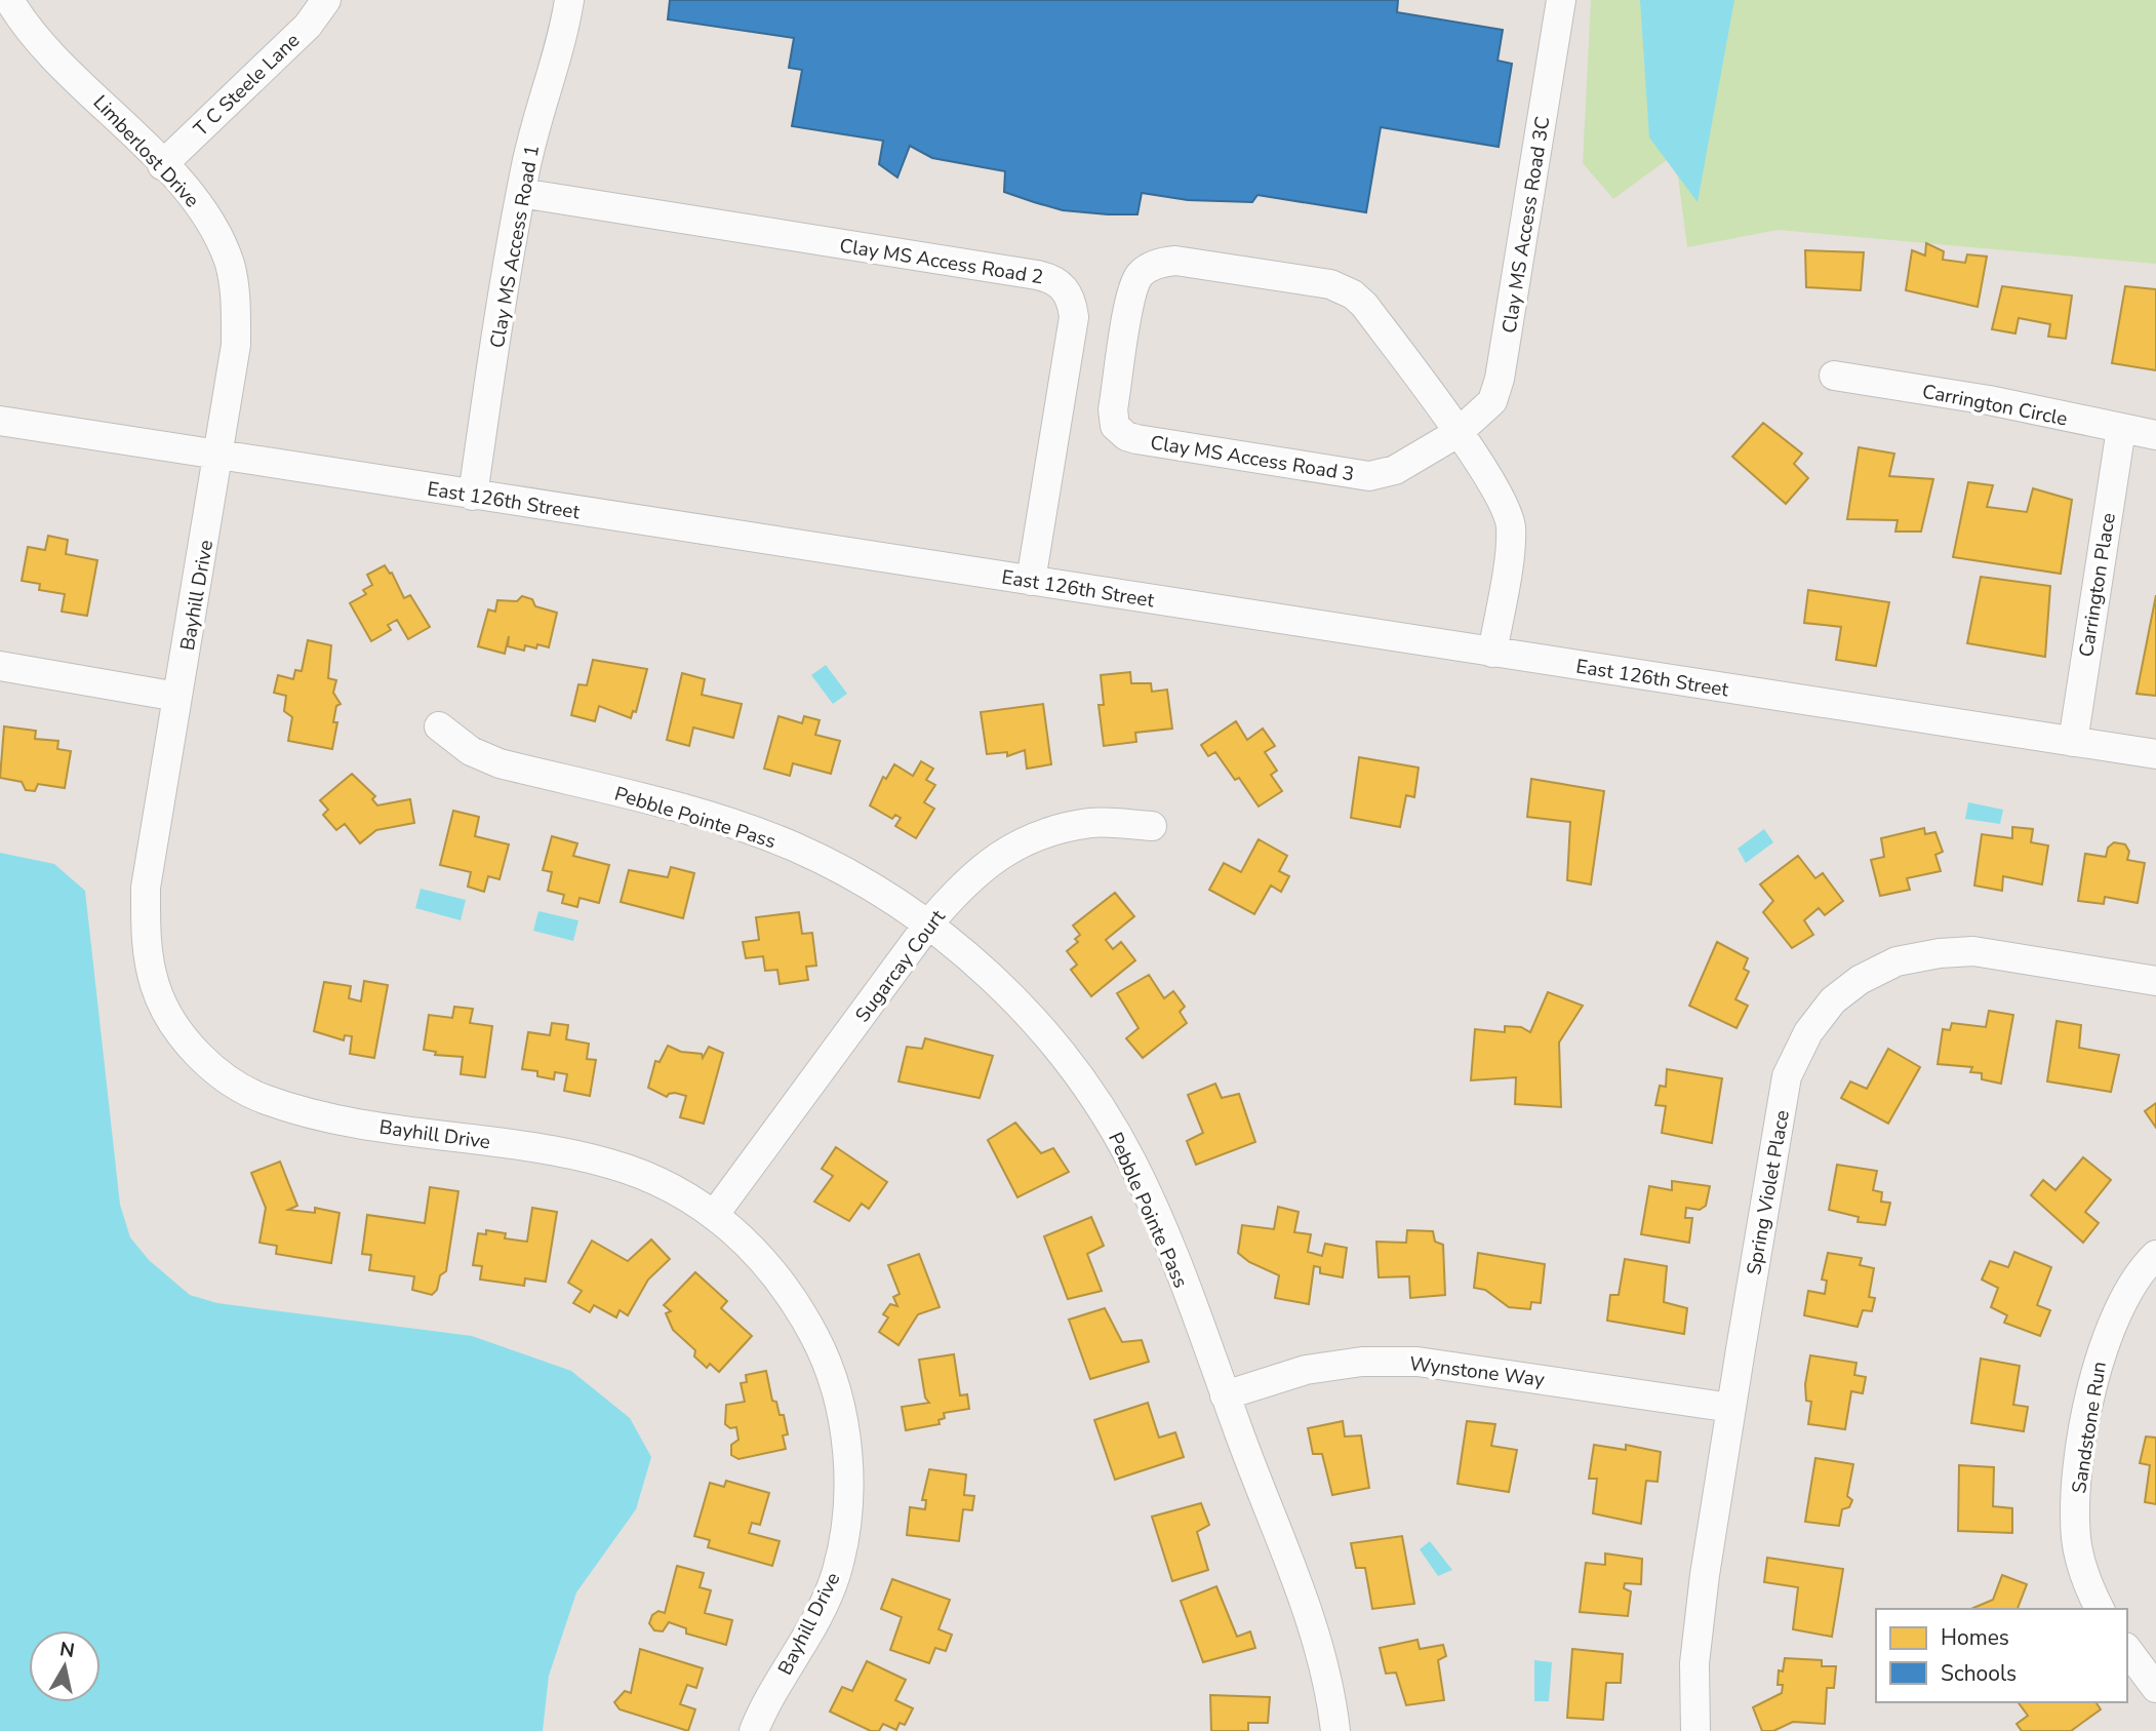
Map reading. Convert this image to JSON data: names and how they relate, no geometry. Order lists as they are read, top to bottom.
{
  "streets": {
    "street": [
      "T C Steele Lane",
      "Limberlost Drive",
      "Clay MS Access Road 3C",
      "Clay MS Access Road 1",
      "Clay MS Access Road 2",
      "Carrington Circle",
      "Clay MS Access Road 3",
      "East 126th Street",
      "Carrington Place",
      "Bayhill Drive",
      "Pebble Pointe Pass",
      "Sugarcay Court",
      "Spring Violet Place",
      "Wynstone Way",
      "Sandstone Run"
    ]
  },
  "crossings": [
    ["T C Steele Lane", "Limberlost Drive"],
    ["Limberlost Drive", "East 126th Street"],
    ["Limberlost Drive", "Bayhill Drive"],
    ["Clay MS Access Road 3C", "Clay MS Access Road 3"],
    ["Clay MS Access Road 1", "Clay MS Access Road 2"],
    ["Clay MS Access Road 1", "East 126th Street"],
    ["Clay MS Access Road 2", "East 126th Street"],
    ["Carrington Circle", "Carrington Place"],
    ["Clay MS Access Road 3", "East 126th Street"],
    ["East 126th Street", "Carrington Place"],
    ["East 126th Street", "Bayhill Drive"],
    ["Bayhill Drive", "Sugarcay Court"],
    ["Pebble Pointe Pass", "Sugarcay Court"],
    ["Pebble Pointe Pass", "Wynstone Way"],
    ["Spring Violet Place", "Wynstone Way"]
  ],
  "legend": ["Homes", "Schools"],
  "north": "top"
}
